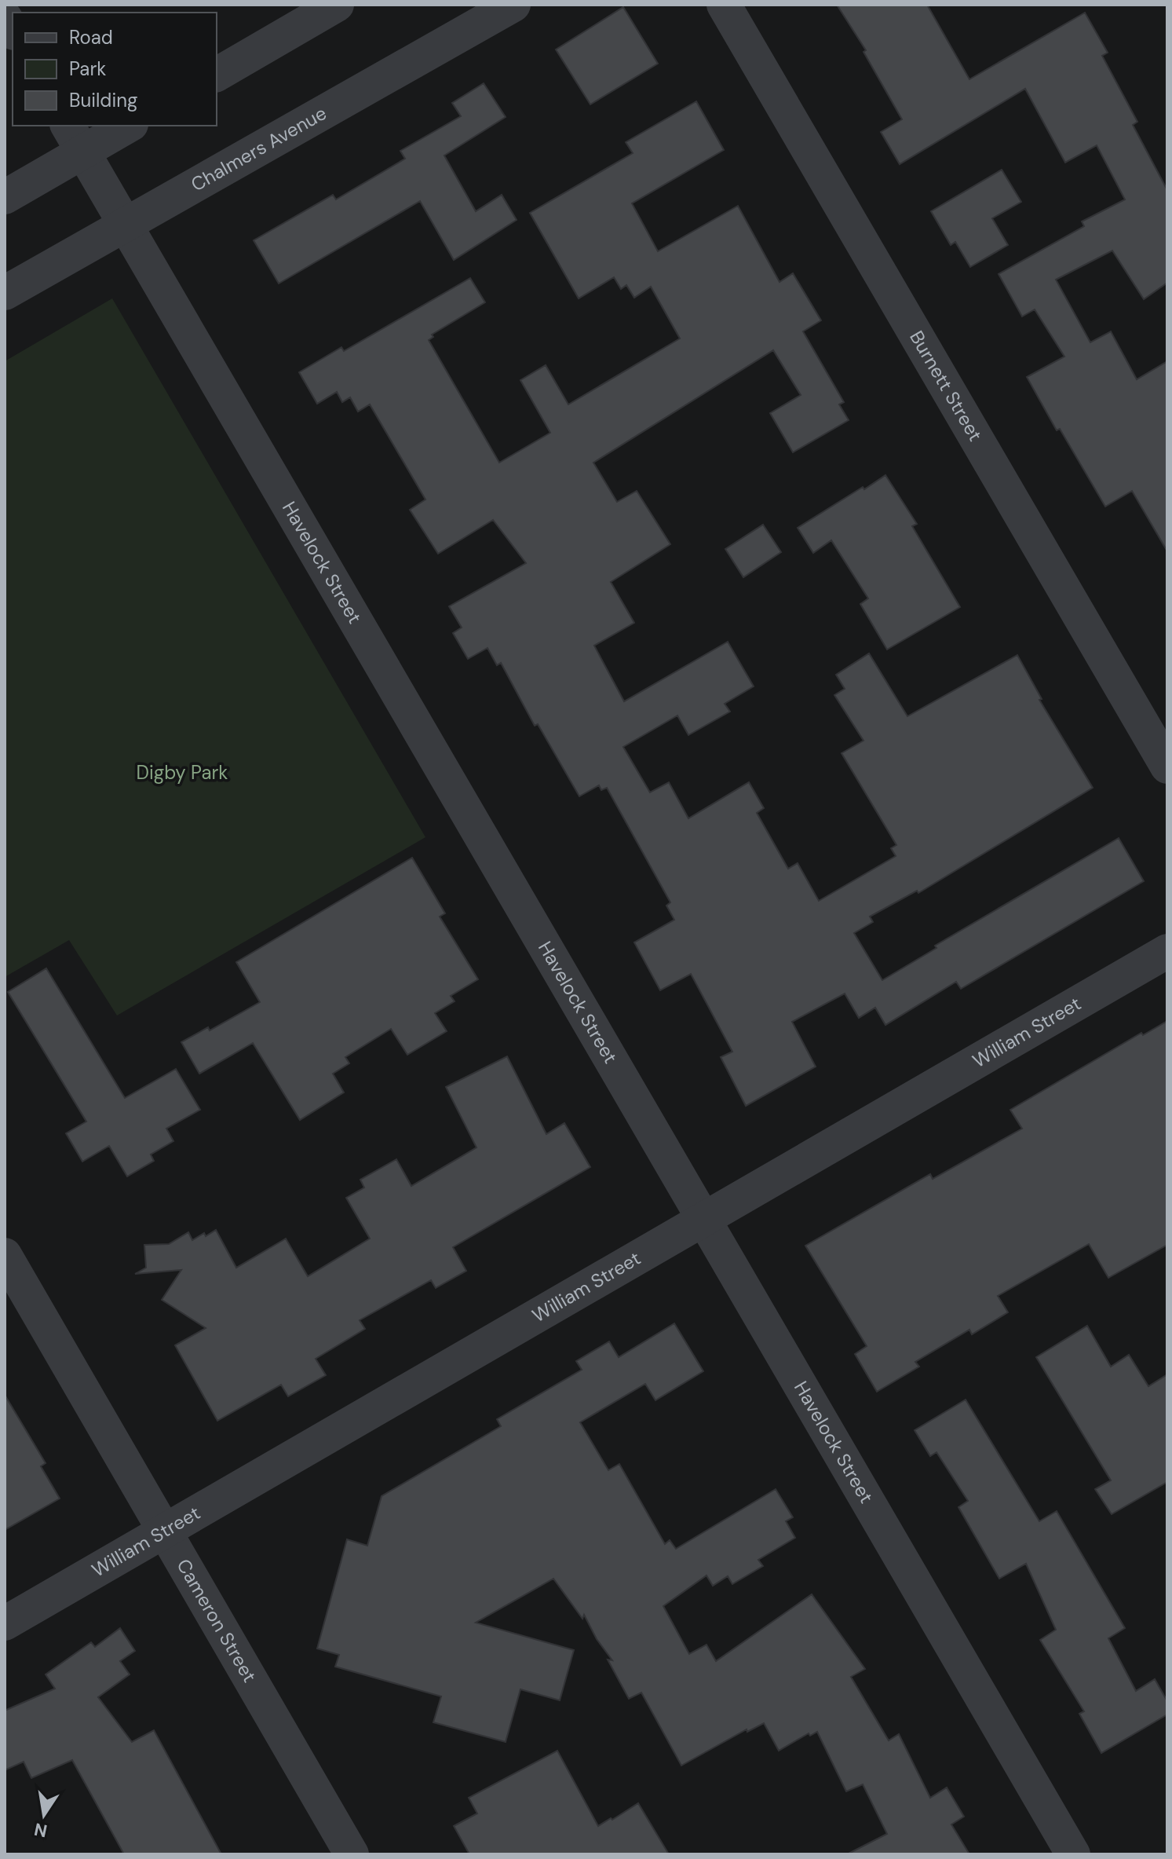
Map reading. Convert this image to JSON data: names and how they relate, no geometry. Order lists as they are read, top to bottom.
{
  "streets": {
    "street": [
      "Chalmers Avenue",
      "Burnett Street",
      "Havelock Street",
      "William Street",
      "Cameron Street"
    ]
  },
  "crossings": [
    ["Chalmers Avenue", "Havelock Street"],
    ["Havelock Street", "William Street"],
    ["William Street", "Cameron Street"]
  ],
  "parks": ["Digby Park"],
  "legend": ["Road", "Park", "Building"],
  "north": "bottom"
}
